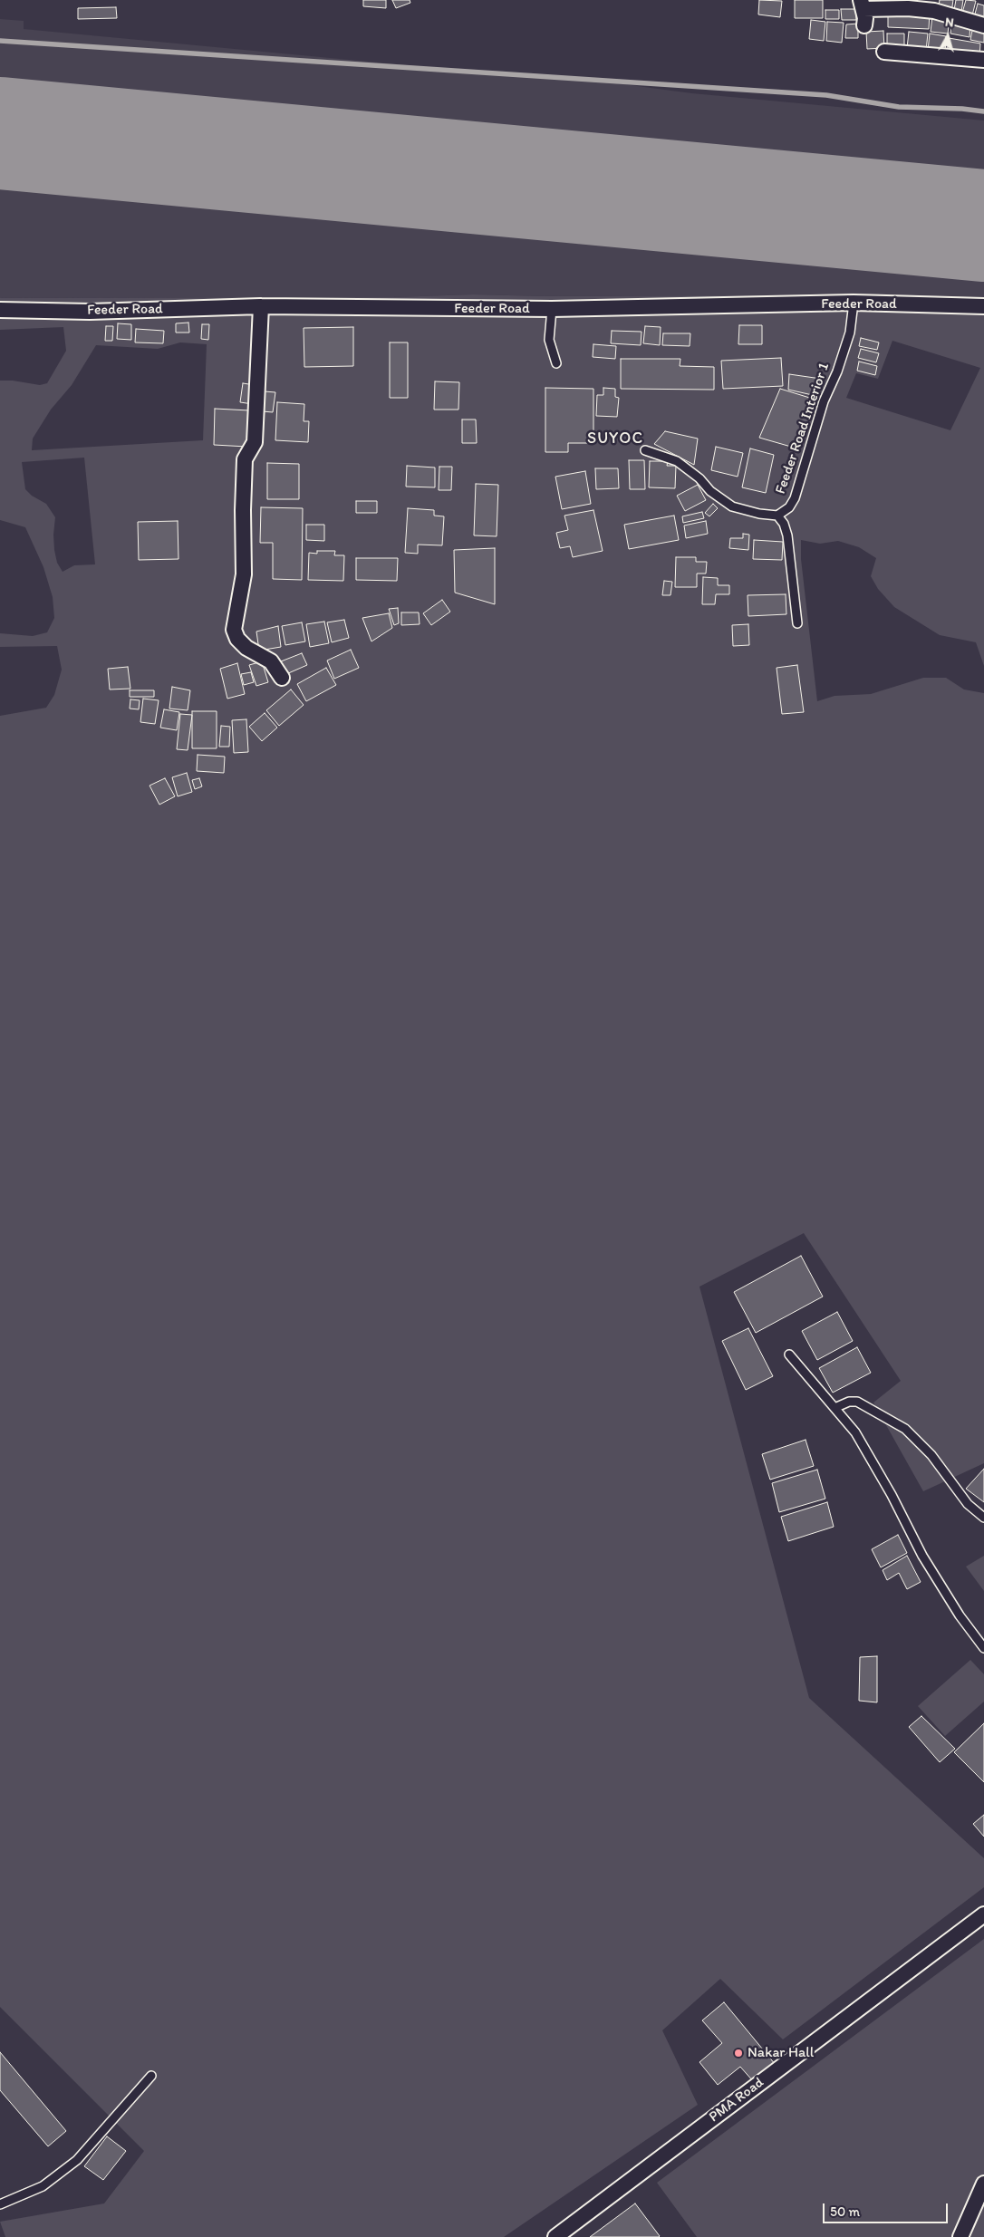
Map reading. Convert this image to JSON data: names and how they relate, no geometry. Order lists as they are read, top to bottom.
{
  "streets": {
    "street": ["Feeder Road", "PMA Road"],
    "lane": ["Feeder Road Interior 1"]
  },
  "crossings": [
    ["Feeder Road", "Feeder Road Interior 1"]
  ],
  "districts": ["SUYOC"],
  "places": ["Nakar Hall"],
  "scale_bar": "50 m",
  "north": "top"
}
